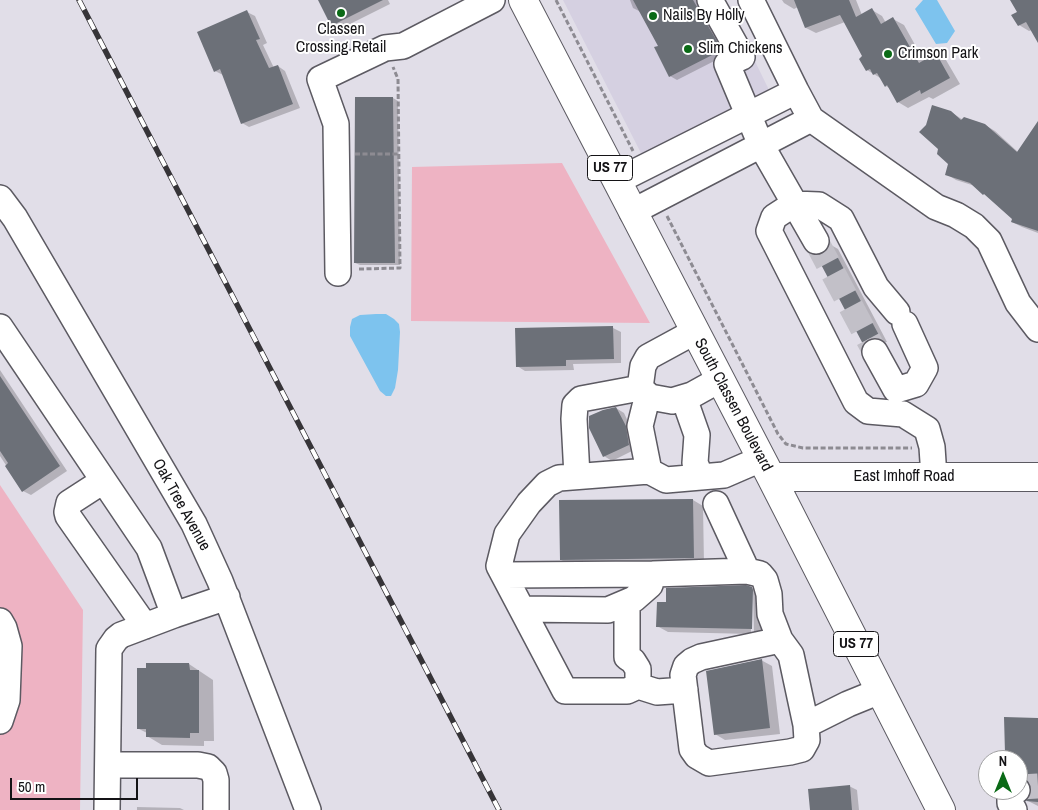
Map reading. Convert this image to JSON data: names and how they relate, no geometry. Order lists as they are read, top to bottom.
{
  "streets": {
    "main road": ["US 77", "South Classen Boulevard", "East Imhoff Road"],
    "street": ["Oak Tree Avenue"]
  },
  "crossings": [
    ["South Classen Boulevard", "East Imhoff Road"]
  ],
  "places": [
    "Classen Crossing Retail",
    "Nails By Holly",
    "Slim Chickens",
    "Crimson Park"
  ],
  "scale_bar": "50 m",
  "north": "top"
}
